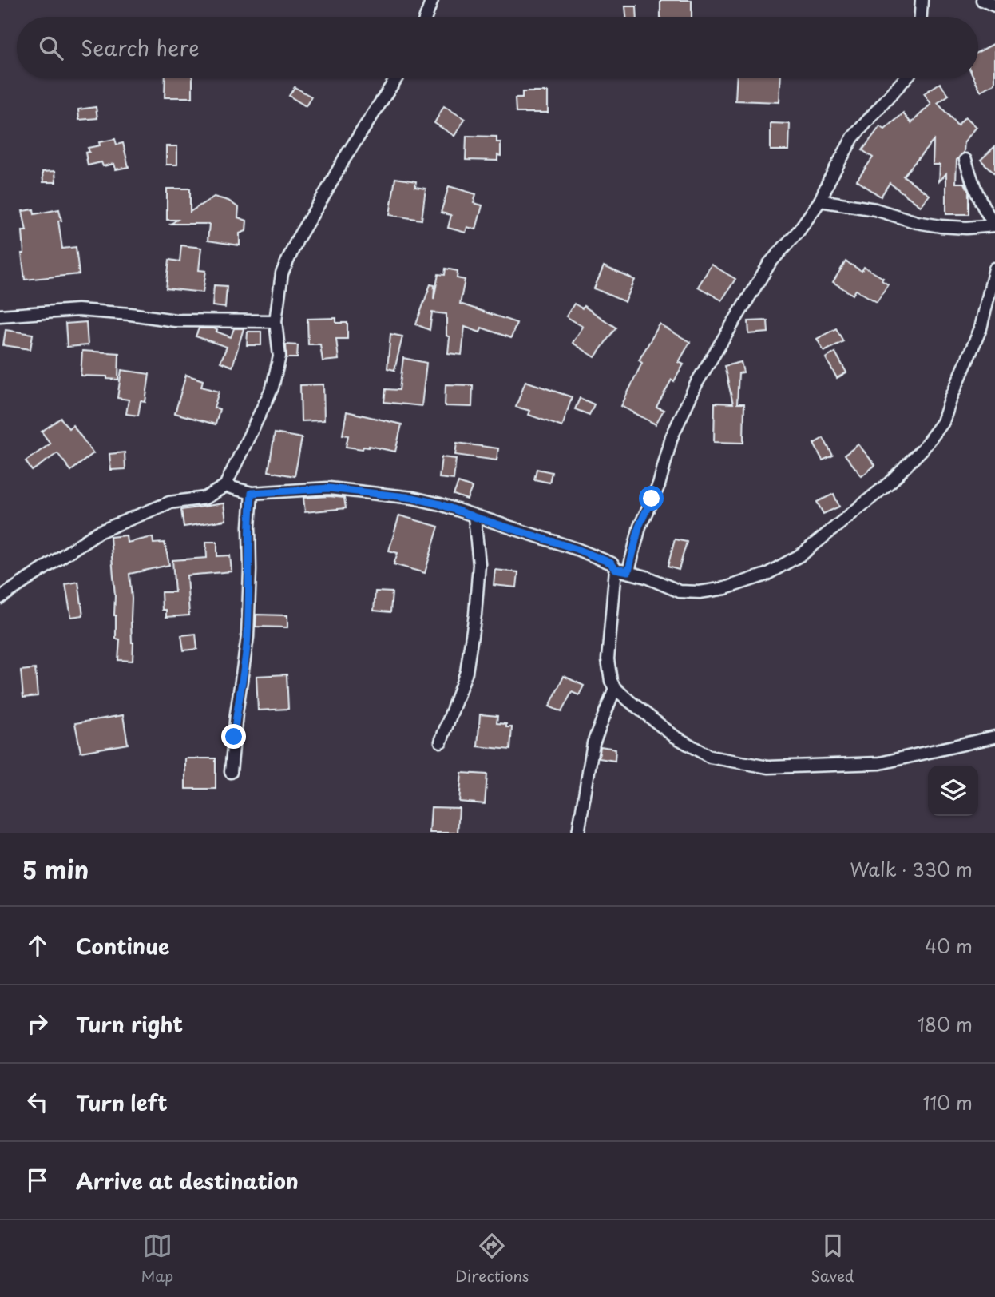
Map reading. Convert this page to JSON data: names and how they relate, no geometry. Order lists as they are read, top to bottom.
{
  "page": {
    "search": "Search here",
    "heading": ["5 min", "Walk · 330 m"],
    "list": [
      ["Continue", "40 m"],
      ["Turn right", "180 m"],
      ["Turn left", "110 m"],
      "Arrive at destination"
    ],
    "nav": ["Map", "Directions", "Saved"]
  }
}
